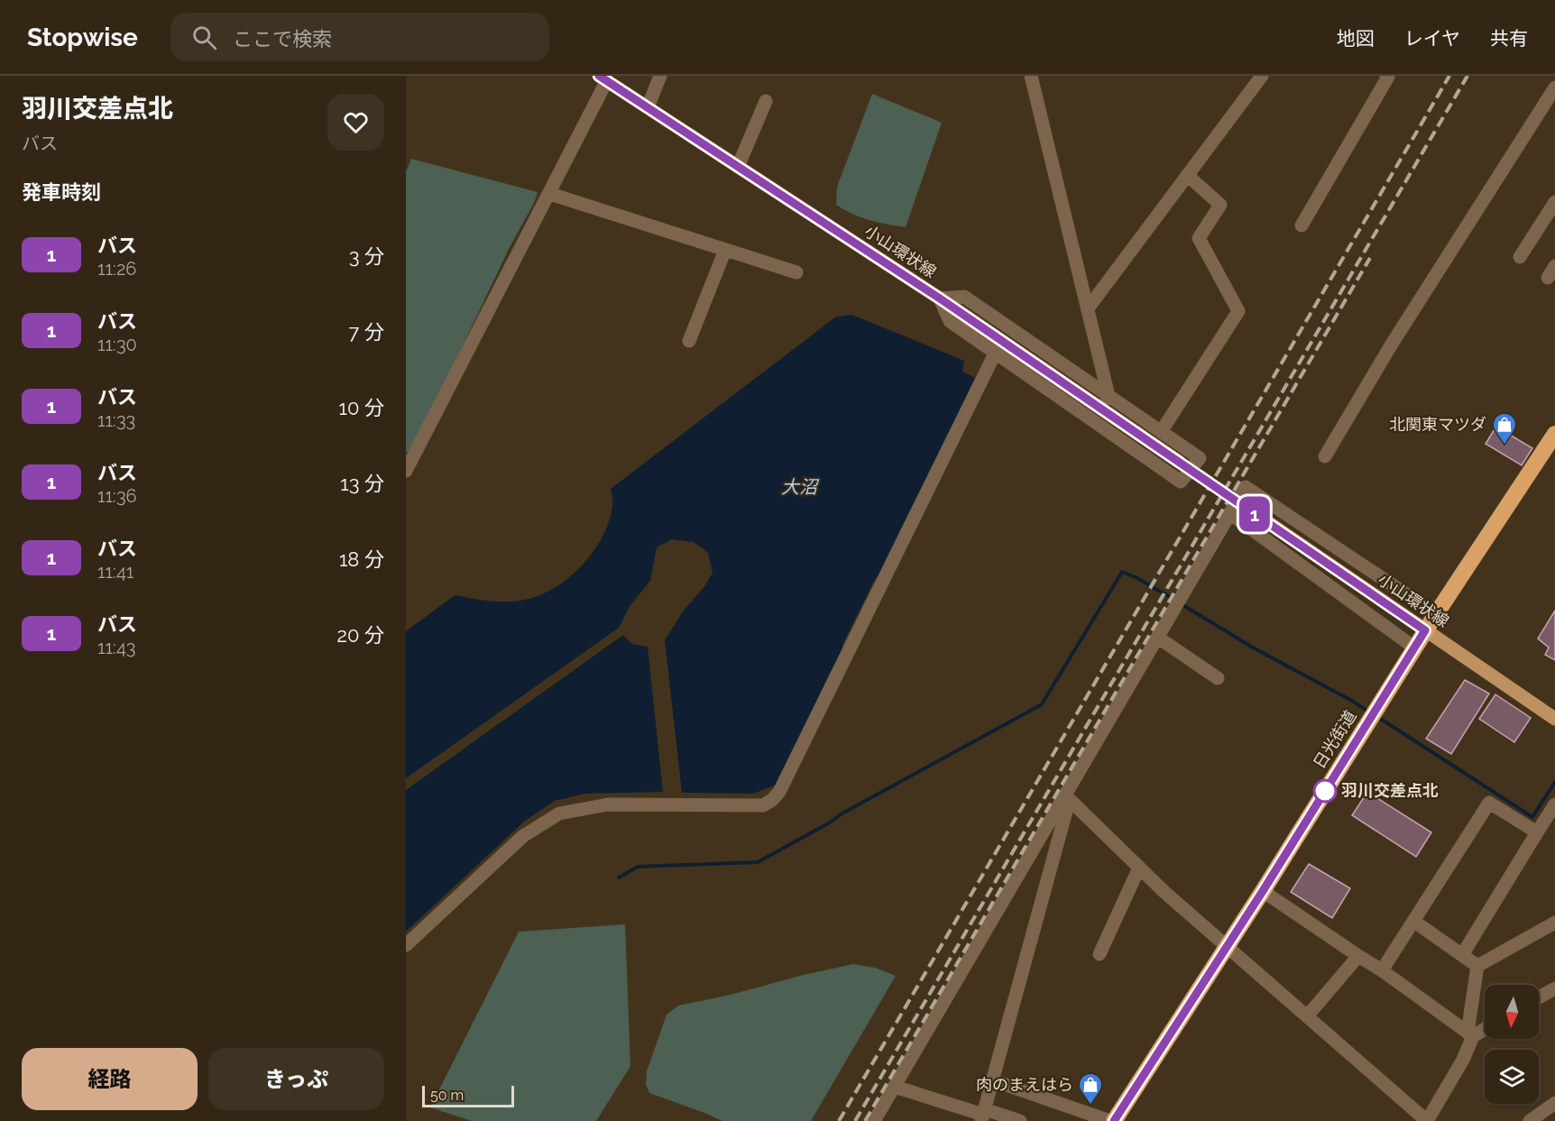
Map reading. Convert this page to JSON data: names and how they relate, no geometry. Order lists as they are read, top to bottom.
{
  "streets": {
    "highway": ["日光街道"],
    "main road": ["小山環状線"]
  },
  "crossings": [
    ["小山環状線", "日光街道"]
  ],
  "water": ["大沼"],
  "places": {
    "shop": ["北関東マツダ", "肉のまえはら"],
    "other": ["羽川交差点北"]
  },
  "lines": ["bus line 1"],
  "scale_bar": "50 m",
  "north": "bottom",
  "page": {
    "header": "Stopwise",
    "search": "ここで検索",
    "nav": ["地図", "レイヤ", "共有"],
    "heading": [
      ["羽川交差点北", "バス"],
      "発車時刻"
    ],
    "on_map": "1",
    "list": [
      {
        "mark": "1",
        "name": "バス",
        "note": "11:26",
        "value": "3 分"
      },
      {
        "mark": "1",
        "name": "バス",
        "note": "11:30",
        "value": "7 分"
      },
      {
        "mark": "1",
        "name": "バス",
        "note": "11:33",
        "value": "10 分"
      },
      {
        "mark": "1",
        "name": "バス",
        "note": "11:36",
        "value": "13 分"
      },
      {
        "mark": "1",
        "name": "バス",
        "note": "11:41",
        "value": "18 分"
      },
      {
        "mark": "1",
        "name": "バス",
        "note": "11:43",
        "value": "20 分"
      }
    ],
    "buttons": ["経路", "きっぷ"],
    "scale": "50 m"
  }
}
